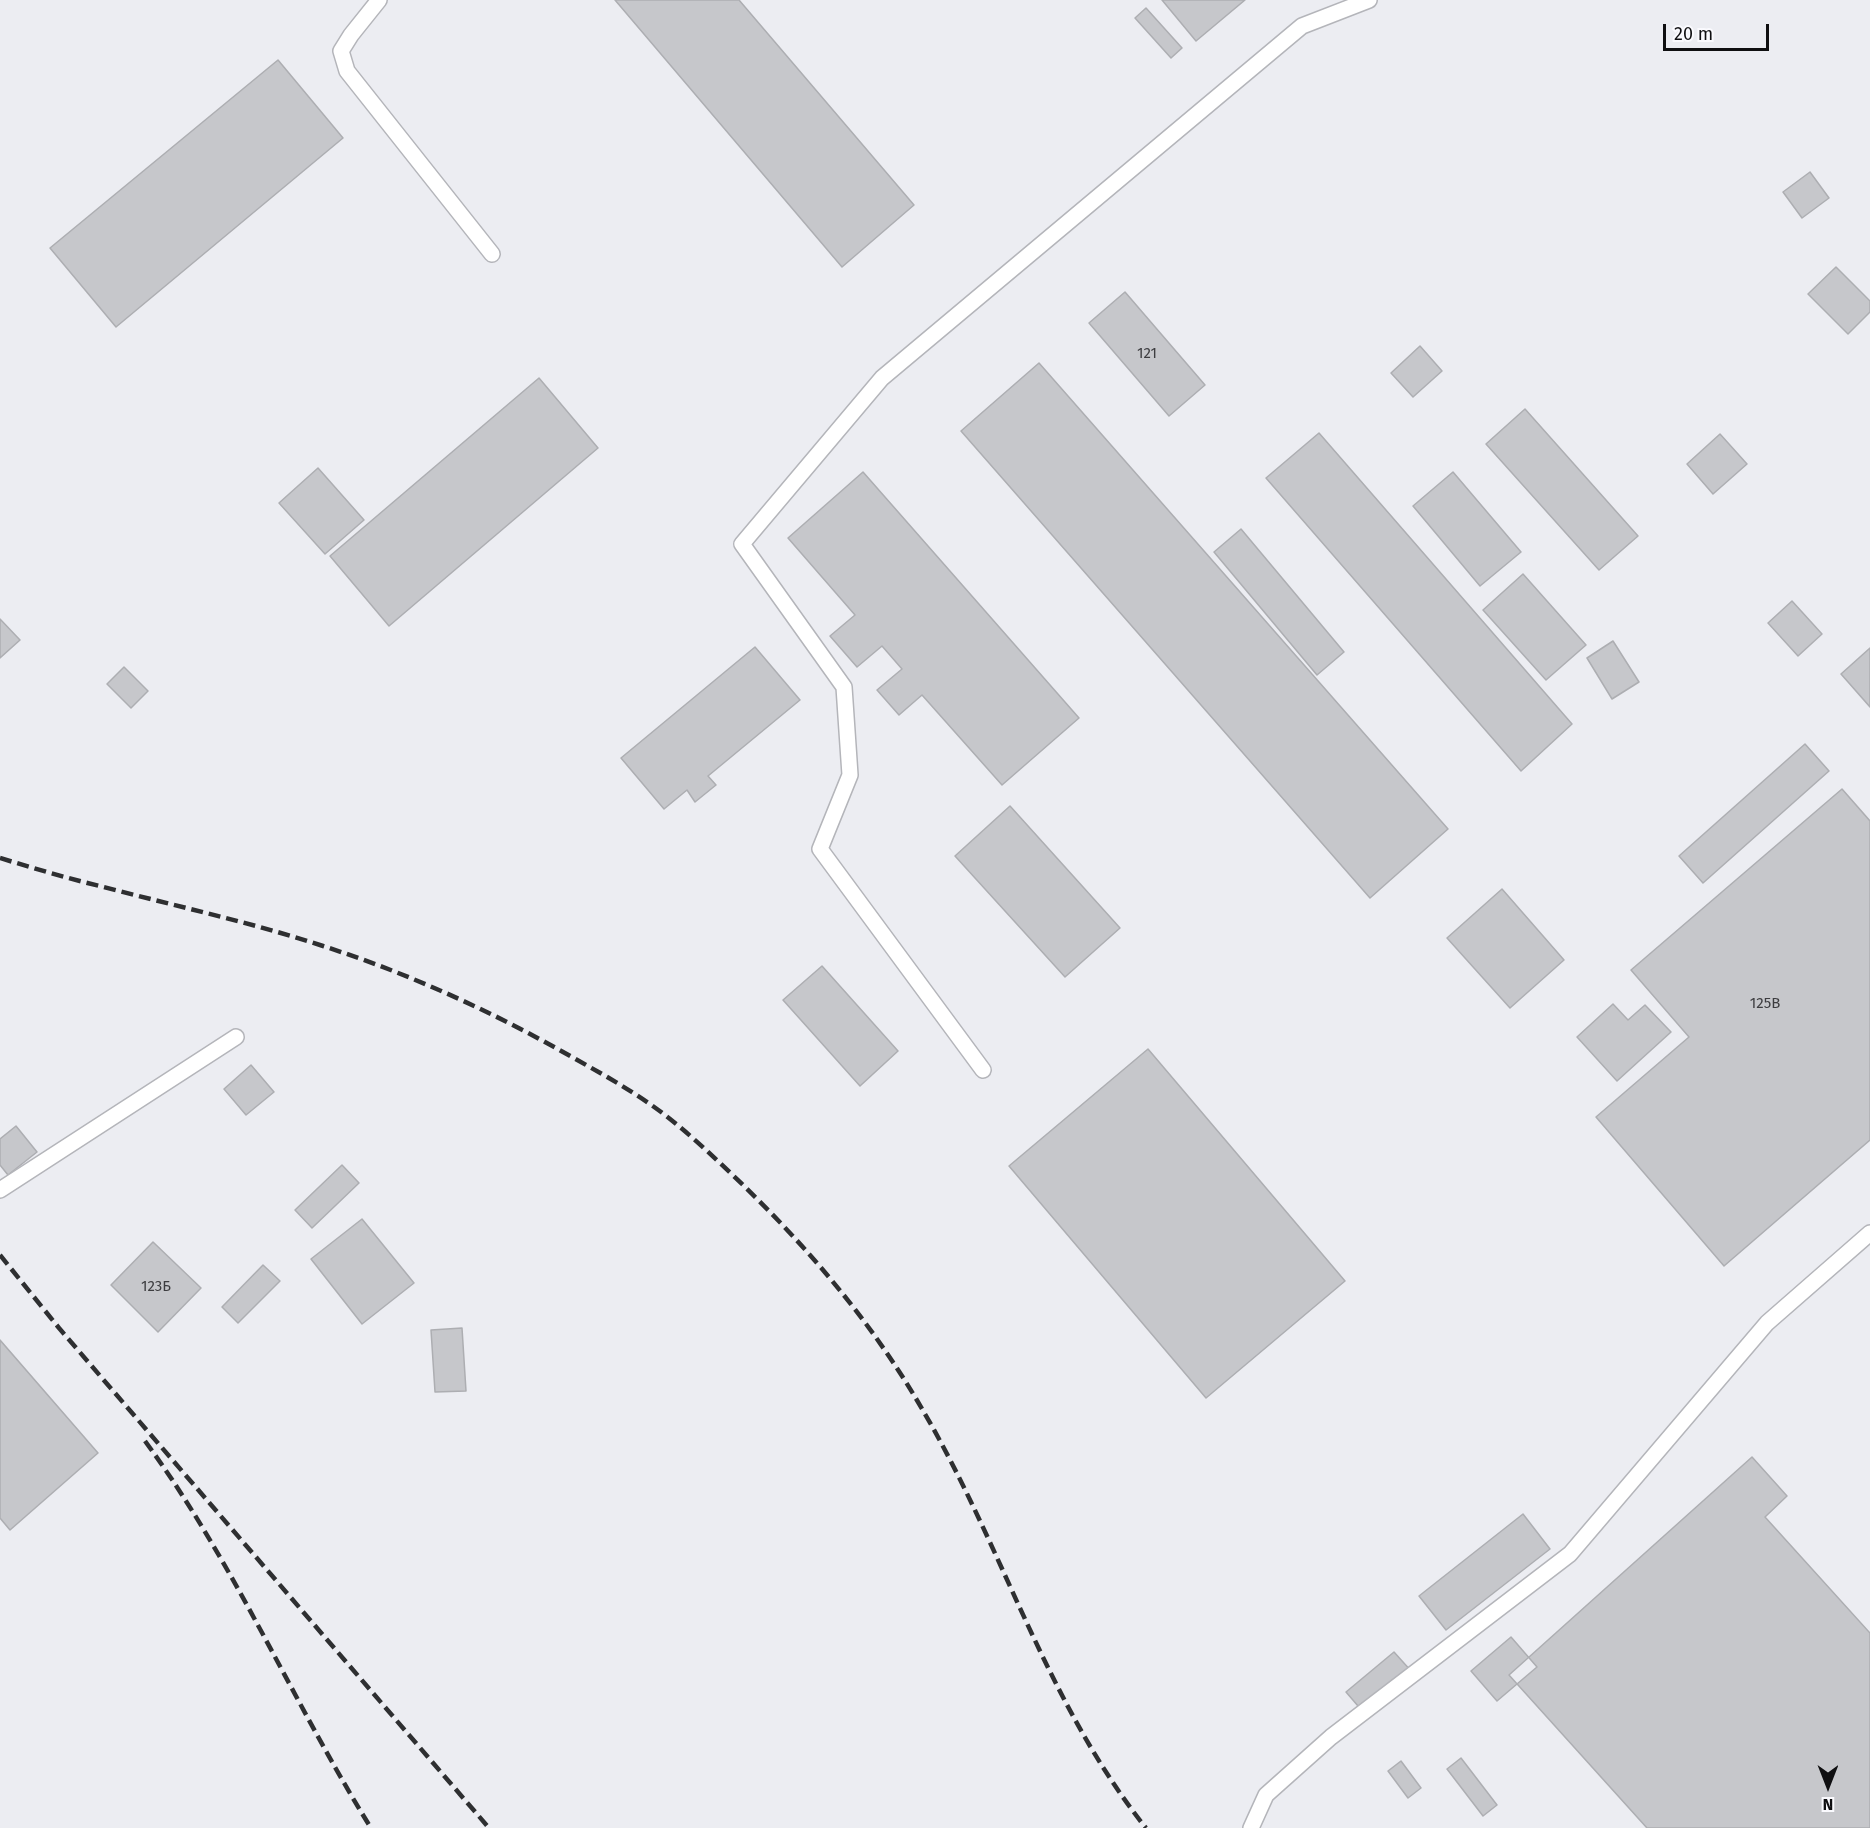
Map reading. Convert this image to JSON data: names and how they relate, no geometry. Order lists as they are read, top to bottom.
{
  "house_numbers": ["121", "125В", "123Б"],
  "scale_bar": "20 m",
  "north": "bottom"
}
